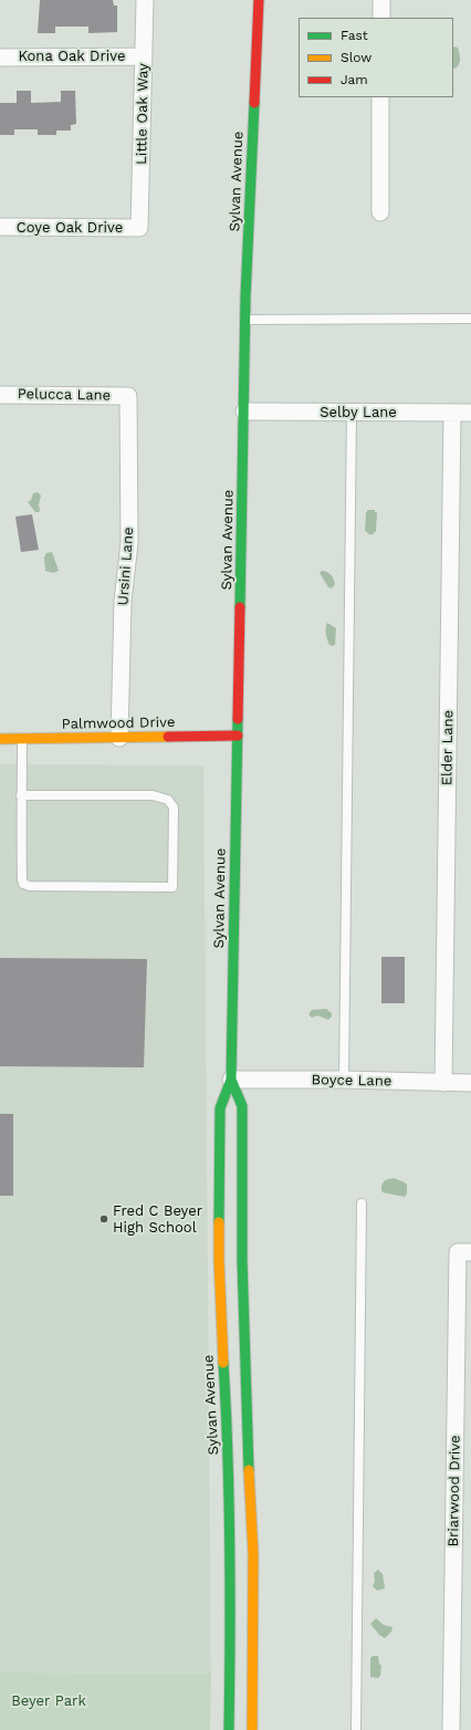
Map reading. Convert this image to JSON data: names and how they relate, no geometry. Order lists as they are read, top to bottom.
{
  "streets": {
    "main road": ["Sylvan Avenue", "Palmwood Drive"],
    "street": [
      "Kona Oak Drive",
      "Little Oak Way",
      "Coye Oak Drive",
      "Pelucca Lane",
      "Selby Lane",
      "Ursini Lane",
      "Elder Lane",
      "Boyce Lane",
      "Briarwood Drive"
    ]
  },
  "crossings": [
    ["Kona Oak Drive", "Little Oak Way"],
    ["Little Oak Way", "Coye Oak Drive"],
    ["Sylvan Avenue", "Selby Lane"],
    ["Sylvan Avenue", "Palmwood Drive"],
    ["Sylvan Avenue", "Boyce Lane"],
    ["Pelucca Lane", "Ursini Lane"],
    ["Selby Lane", "Elder Lane"],
    ["Ursini Lane", "Palmwood Drive"],
    ["Elder Lane", "Boyce Lane"]
  ],
  "parks": ["Beyer Park"],
  "places": ["Fred C Beyer High School"],
  "legend": ["Fast", "Slow", "Jam"]
}
